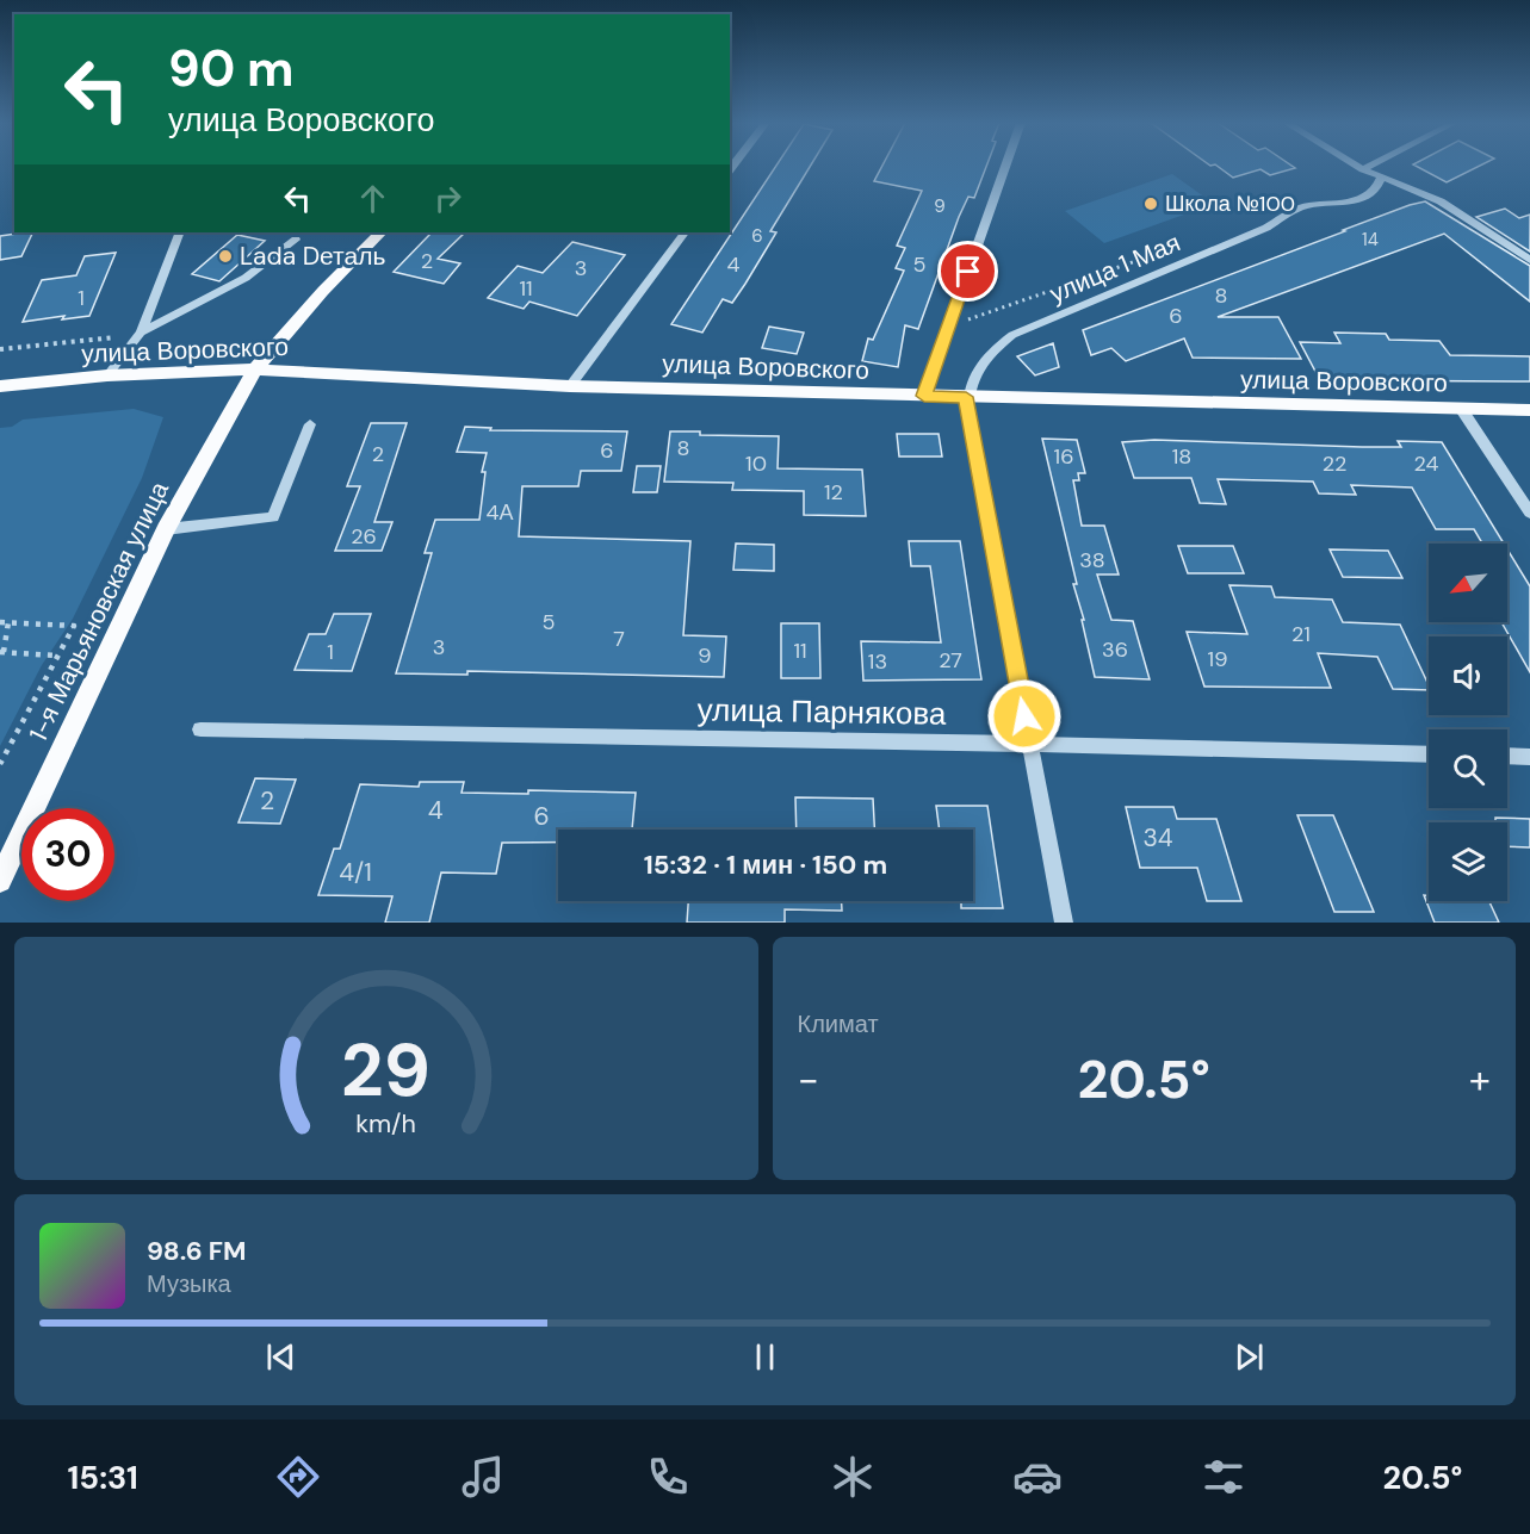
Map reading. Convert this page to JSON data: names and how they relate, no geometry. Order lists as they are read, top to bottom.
{
  "streets": {
    "main road": ["улица Воровского", "1-я Марьяновская улица"],
    "street": ["улица 1 Мая", "улица Парнякова"]
  },
  "crossings": [
    ["улица 1 Мая", "улица Воровского"],
    ["улица Воровского", "1-я Марьяновская улица"]
  ],
  "places": ["Школа №100", "Lada Dеталь"],
  "house_numbers": [
    "9",
    "6",
    "14",
    "2",
    "4",
    "5",
    "3",
    "11",
    "8",
    "1",
    "6",
    "8",
    "6",
    "2",
    "16",
    "18",
    "10",
    "22",
    "24",
    "12",
    "4А",
    "26",
    "38",
    "5",
    "21",
    "7",
    "3",
    "36",
    "11",
    "1",
    "9",
    "19",
    "27",
    "13",
    "2",
    "4",
    "6",
    "34",
    "4/1"
  ],
  "north": "bottom left",
  "page": {
    "turn": ["90 m", "улица Воровского"],
    "limit": "30",
    "trip": "15:32 · 1 мин · 150 m",
    "tile": "Климат",
    "heat": ["−", "20.5°", "+"],
    "song": ["98.6 FM", "Музыка"],
    "tabs": ["15:31", "20.5°"],
    "gauge": ["29", "km/h"]
  }
}
